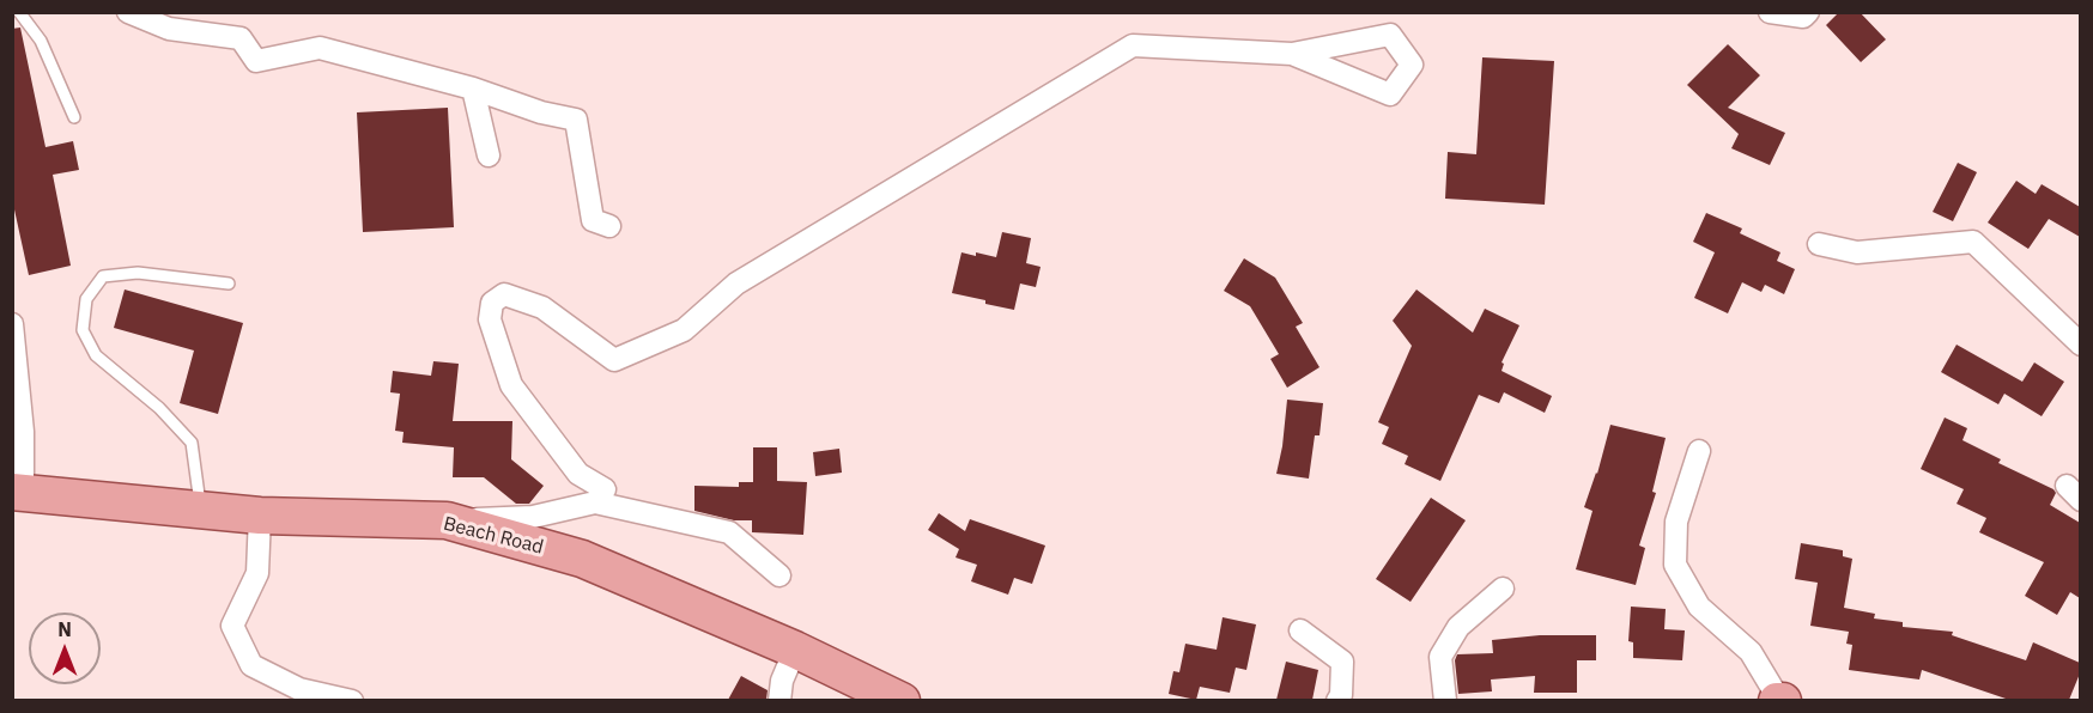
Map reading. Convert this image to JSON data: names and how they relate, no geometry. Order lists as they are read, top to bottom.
{
  "streets": {
    "main road": ["Beach Road"]
  },
  "north": "top"
}
